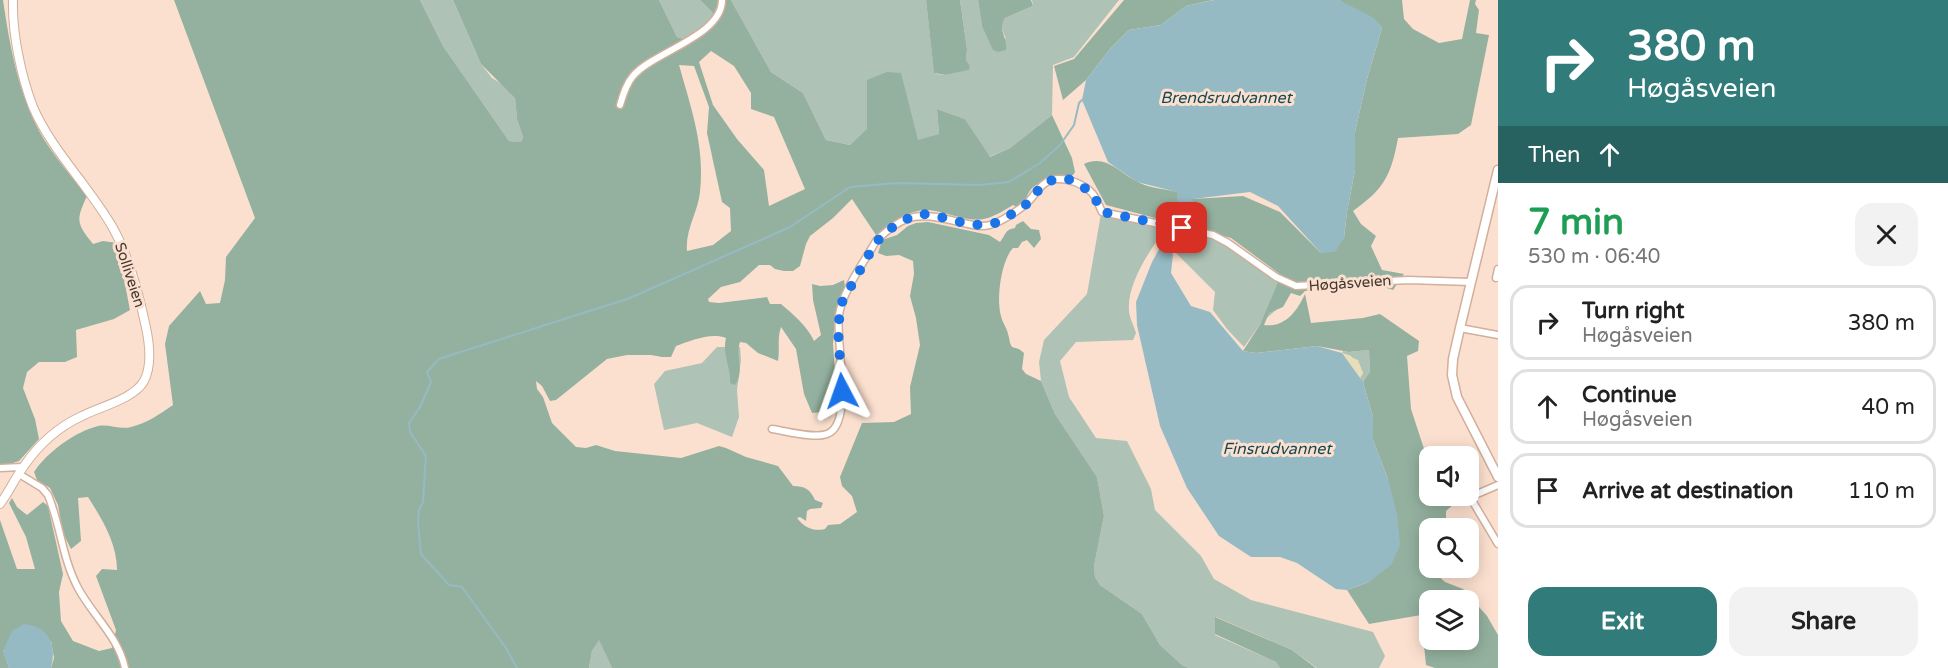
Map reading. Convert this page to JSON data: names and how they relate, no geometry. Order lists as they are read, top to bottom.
{
  "streets": {
    "street": ["Solliveien", "Høgåsveien"]
  },
  "water": ["Brendsrudvannet", "Finsrudvannet"],
  "page": {
    "turn": ["380 m", "Høgåsveien"],
    "then": "Then",
    "heading": ["7 min", "530 m · 06:40"],
    "list": [
      {
        "name": "Turn right",
        "note": "Høgåsveien",
        "value": "380 m"
      },
      {
        "name": "Continue",
        "note": "Høgåsveien",
        "value": "40 m"
      },
      {
        "name": "Arrive at destination",
        "value": "110 m"
      }
    ],
    "buttons": ["Exit", "Share"]
  }
}
